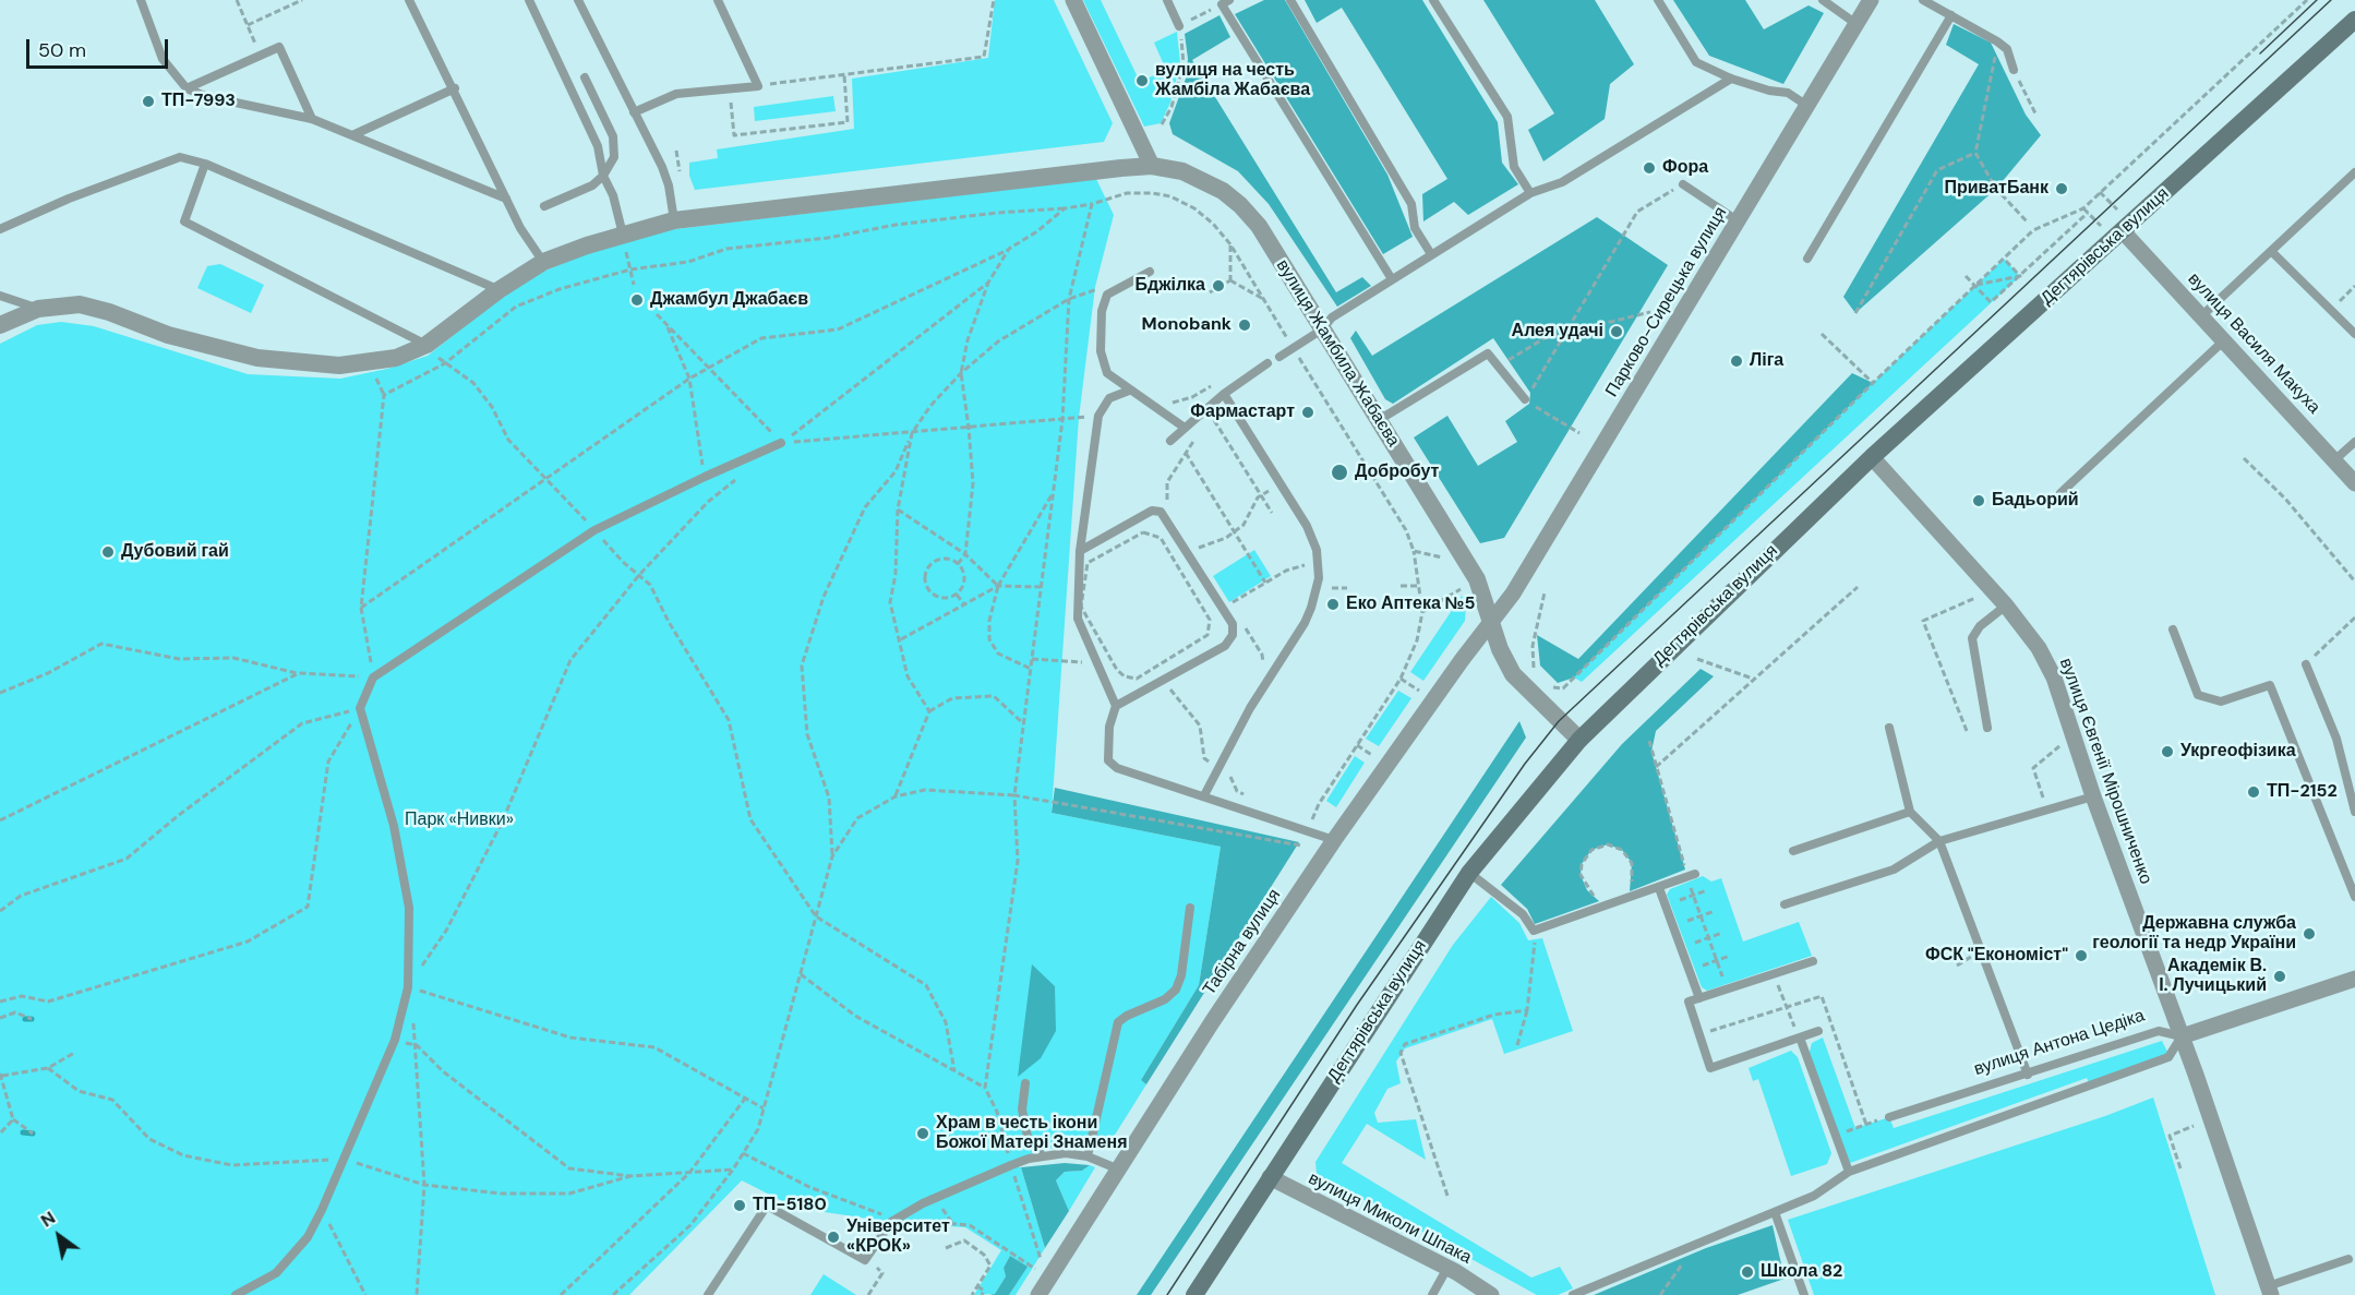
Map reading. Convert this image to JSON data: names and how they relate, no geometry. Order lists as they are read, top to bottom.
{
  "streets": {
    "main road": ["Дегтярівська вулиця"],
    "street": [
      "Парково-Сирецька вулиця",
      "вулиця Василя Макуха",
      "вулиця Жамбила Жабаєва",
      "вулиця Євгенії Мірошниченко",
      "Табірна вулиця",
      "вулиця Антона Цедіка",
      "вулиця Миколи Шпака"
    ]
  },
  "crossings": [
    ["Дегтярівська вулиця", "вулиця Василя Макуха"],
    ["Дегтярівська вулиця", "вулиця Жамбила Жабаєва"],
    ["Дегтярівська вулиця", "вулиця Євгенії Мірошниченко"],
    ["Дегтярівська вулиця", "вулиця Миколи Шпака"],
    ["Парково-Сирецька вулиця", "вулиця Жамбила Жабаєва"],
    ["Парково-Сирецька вулиця", "Табірна вулиця"],
    ["вулиця Жамбила Жабаєва", "Табірна вулиця"],
    ["вулиця Євгенії Мірошниченко", "вулиця Антона Цедіка"]
  ],
  "parks": ["Парк «Нивки»"],
  "places": [
    "вулиця на честь Жамбіла Жабаєва",
    "ТП-7993",
    "Фора",
    "ПриватБанк",
    "Бджілка",
    "Джамбул Джабаєв",
    "Monobank",
    "Алея удачі",
    "Ліга",
    "Фармастарт",
    "Добробут",
    "Бадьорий",
    "Дубовий гай",
    "Еко Аптека №5",
    "Укргеофізика",
    "ТП-2152",
    "Державна служба геології та недр України",
    "ФСК \"Економіст\"",
    "Академік В. І. Лучицький",
    "Храм в честь ікони Божої Матері Знаменя",
    "ТП-5180",
    "Університет «КРОК»",
    "Школа 82"
  ],
  "scale_bar": "50 m",
  "north": "top left"
}
